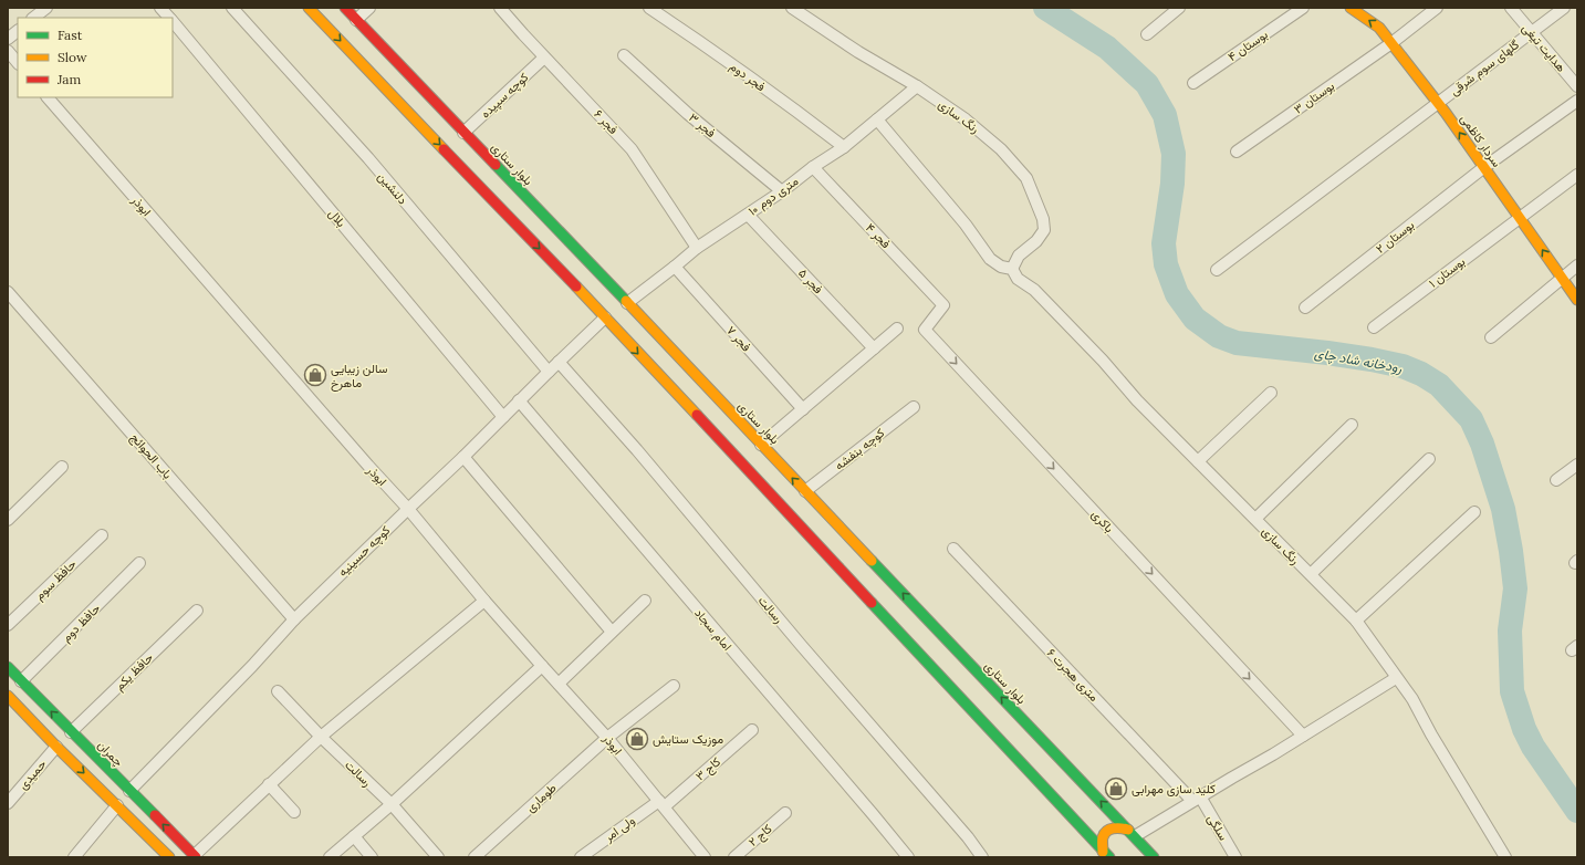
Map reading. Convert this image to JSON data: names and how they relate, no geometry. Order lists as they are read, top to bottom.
{
  "streets": {
    "main road": ["سردار کاظمی", "بلوار ستاری", "چمران"],
    "street": [
      "بوستان ۴",
      "هدایت تیغی",
      "گلهای سوم شرقی",
      "فجر دوم",
      "کوچه سپیده",
      "بوستان ۳",
      "رنگ سازی",
      "فجر ۶",
      "فجر ۳",
      "دلنشین",
      "۱۰ متری دوم",
      "ابوذر",
      "بلال",
      "فجر ۴",
      "بوستان ۲",
      "بوستان ۱",
      "فجر ۵",
      "فجر ۷",
      "کوچه بنفشه",
      "باب الحوائج",
      "باکری",
      "کوچه حسینیه",
      "حافظ سوم",
      "رسالت",
      "حافظ دوم",
      "امام سجاد",
      "حافظ یکم",
      "۶ متری هجرت",
      "کاج ۳",
      "حمیدی",
      "طوماری",
      "سلگی",
      "ولی امر",
      "کاج ۲"
    ]
  },
  "crossings": [
    ["هدایت تیغی", "گلهای سوم شرقی"],
    ["گلهای سوم شرقی", "سردار کاظمی"],
    ["فجر دوم", "۱۰ متری دوم"],
    ["کوچه سپیده", "فجر ۶"],
    ["کوچه سپیده", "بلوار ستاری"],
    ["بوستان ۳", "سردار کاظمی"],
    ["رنگ سازی", "۱۰ متری دوم"],
    ["فجر ۶", "۱۰ متری دوم"],
    ["فجر ۳", "۱۰ متری دوم"],
    ["سردار کاظمی", "بوستان ۲"],
    ["سردار کاظمی", "بوستان ۱"],
    ["بلوار ستاری", "۱۰ متری دوم"],
    ["بلوار ستاری", "کوچه بنفشه"],
    ["دلنشین", "کوچه حسینیه"],
    ["۱۰ متری دوم", "فجر ۴"],
    ["۱۰ متری دوم", "فجر ۵"],
    ["۱۰ متری دوم", "فجر ۷"],
    ["ابوذر", "کوچه حسینیه"],
    ["ابوذر", "کاج ۳"],
    ["ابوذر", "طوماری"],
    ["ابوذر", "ولی امر"],
    ["بلال", "کوچه حسینیه"],
    ["فجر ۴", "باکری"],
    ["باب الحوائج", "کوچه حسینیه"],
    ["کوچه حسینیه", "رسالت"],
    ["کوچه حسینیه", "امام سجاد"],
    ["کوچه حسینیه", "چمران"],
    ["حافظ دوم", "چمران"],
    ["حافظ یکم", "چمران"],
    ["۶ متری هجرت", "سلگی"],
    ["کاج ۳", "ولی امر"]
  ],
  "one_way": ["سردار کاظمی", "باکری"],
  "water": ["رودخانه شاد چای"],
  "places": {
    "shop": ["سالن زیبایی ماهرخ", "موزیک ستایش", "کلید سازی مهرابی"]
  },
  "legend": ["Fast", "Slow", "Jam"]
}
